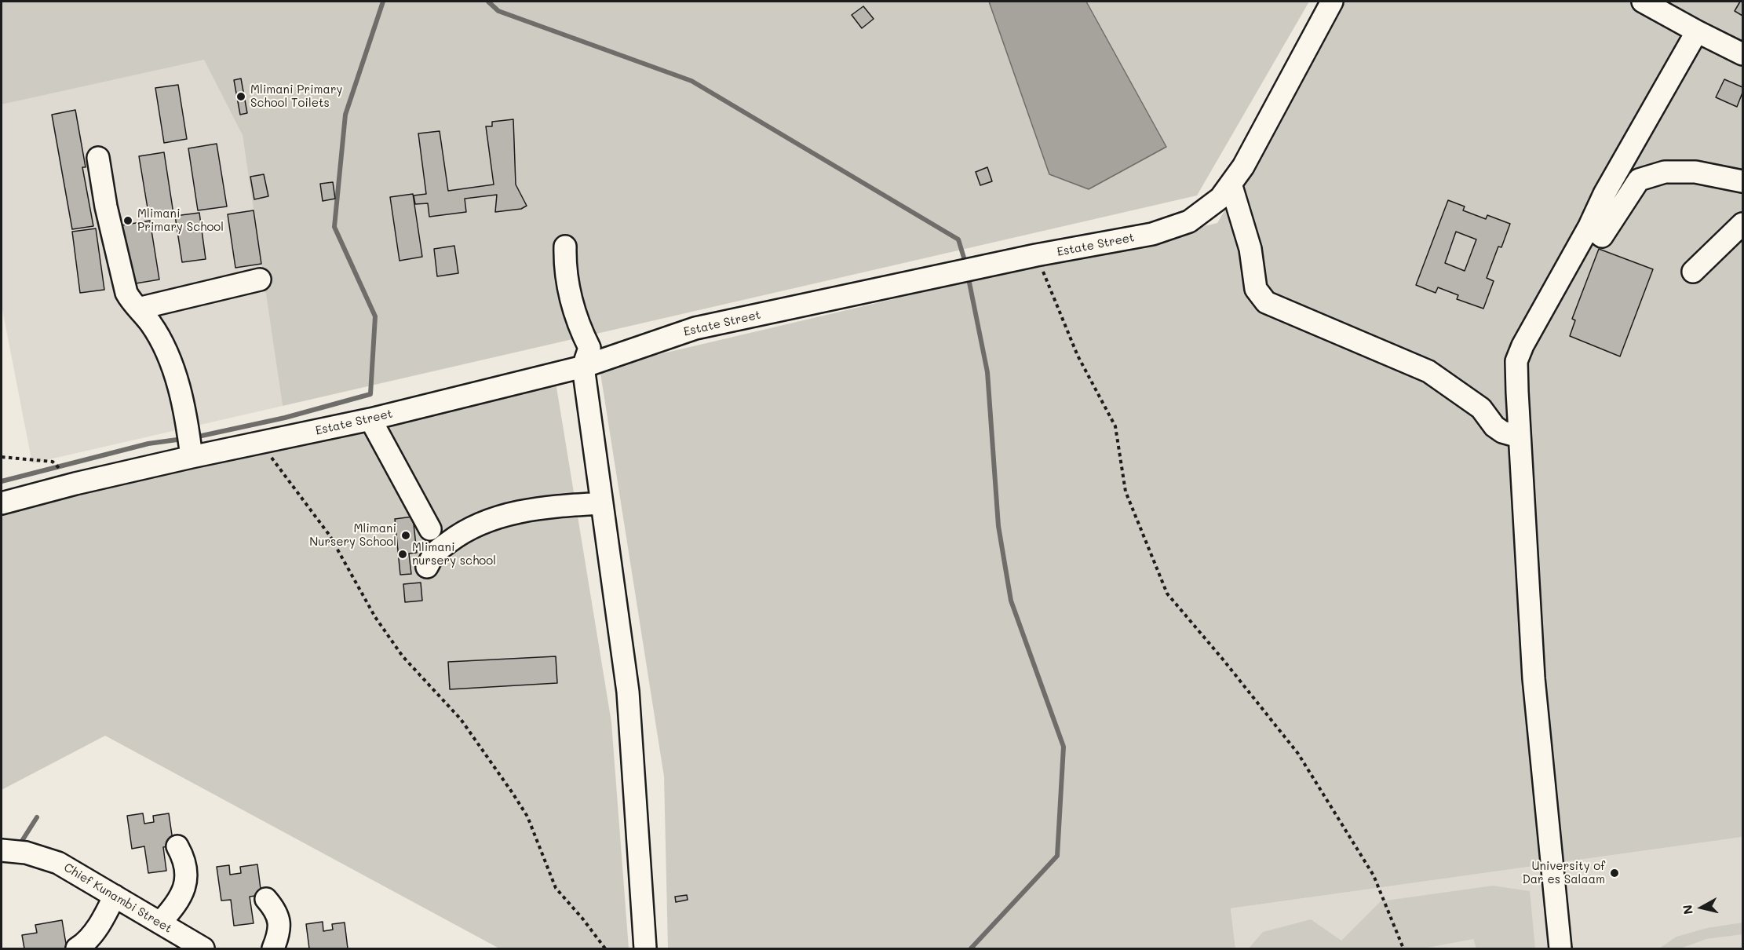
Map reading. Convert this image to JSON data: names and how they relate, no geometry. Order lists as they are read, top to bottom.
{
  "streets": {
    "street": ["Estate Street", "Chief Kunambi Street"]
  },
  "places": [
    "Mlimani Primary School Toilets",
    "Mlimani Primary School",
    "Mlimani Nursery School",
    "Mlimani nursery school",
    "University of Dar es Salaam"
  ],
  "north": "left"
}
